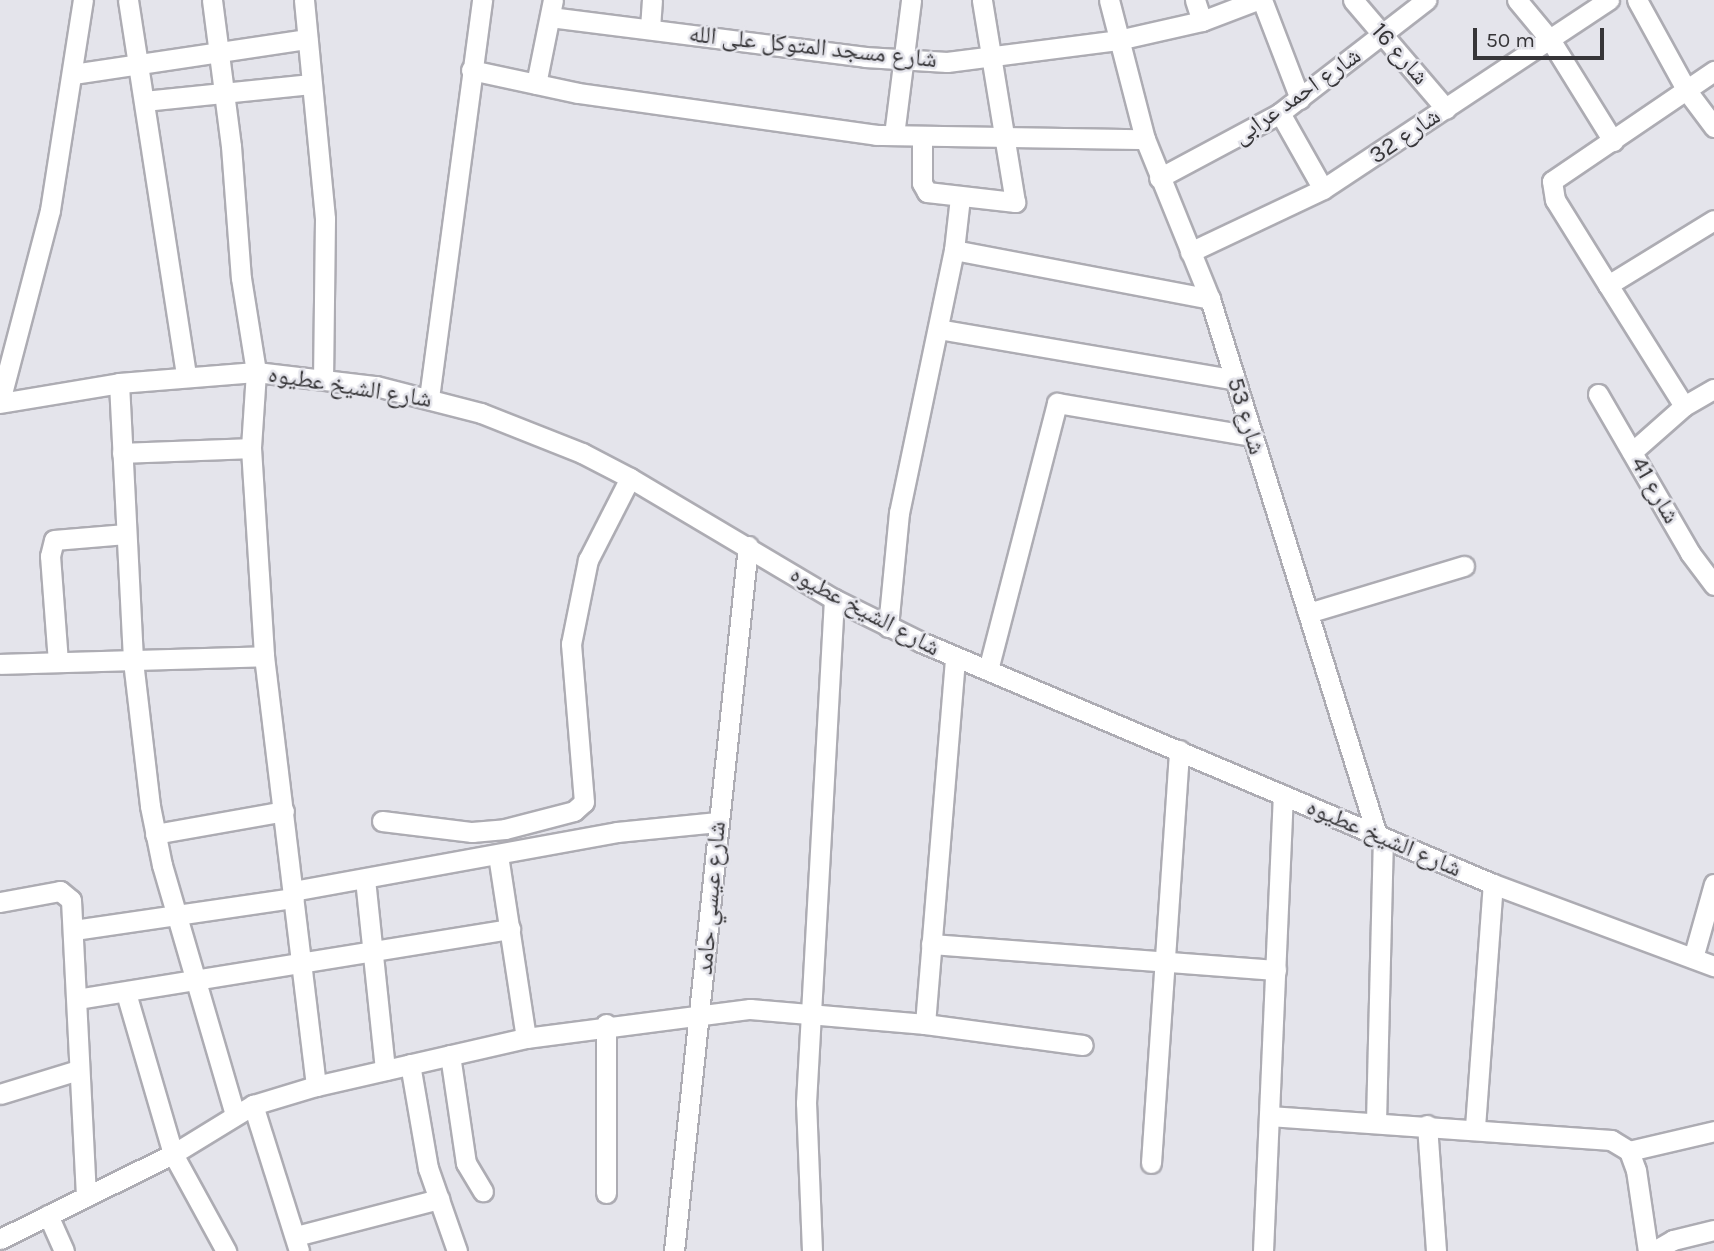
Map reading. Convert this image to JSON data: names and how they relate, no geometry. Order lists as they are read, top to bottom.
{
  "streets": {
    "street": [
      "شارع مسجد المتوكل على الله",
      "شارع 16",
      "شارع احمد عرابى",
      "شارع 32",
      "شارع الشيخ عطيوه",
      "شارع 53",
      "شارع 41",
      "شارع عيسي حامد"
    ]
  },
  "crossings": [
    ["شارع مسجد المتوكل على الله", "شارع 53"],
    ["شارع 16", "شارع احمد عرابى"],
    ["شارع 16", "شارع 32"],
    ["شارع احمد عرابى", "شارع 53"],
    ["شارع 32", "شارع 53"],
    ["شارع الشيخ عطيوه", "شارع 53"],
    ["شارع الشيخ عطيوه", "شارع عيسي حامد"]
  ],
  "scale_bar": "50 m"
}
